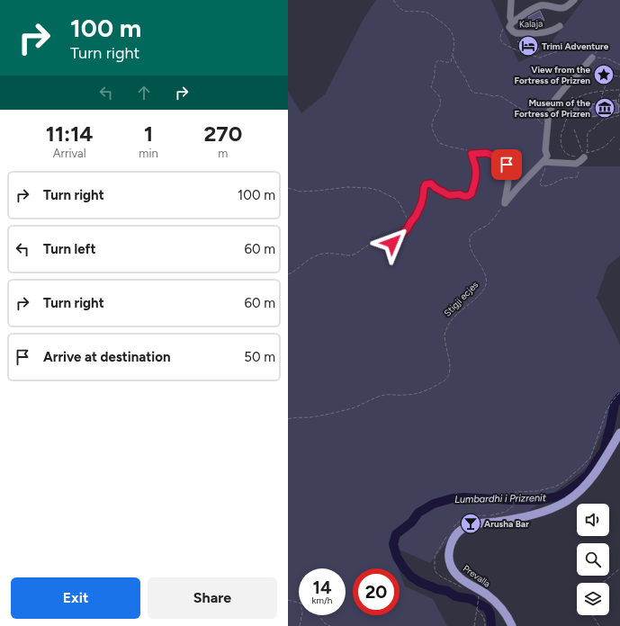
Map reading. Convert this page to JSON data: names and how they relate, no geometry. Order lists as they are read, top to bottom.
{
  "streets": {
    "main road": ["Prevalla"],
    "street": ["Kalaja"],
    "path": ["Stigji ecjes"]
  },
  "water": ["Lumbardhi i Prizrenit"],
  "places": {
    "hotel": ["Trimi Adventure"],
    "place": ["View from the Fortress of Prizren"],
    "museum": ["Museum of the Fortress of Prizren"],
    "bar": ["Arusha Bar"]
  },
  "page": {
    "turn": ["100 m", "Turn right"],
    "eta": [
      "11:14",
      "Arrival",
      "1",
      "min",
      "270",
      "m"
    ],
    "list": [
      {
        "name": "Turn right",
        "value": "100 m"
      },
      {
        "name": "Turn left",
        "value": "60 m"
      },
      {
        "name": "Turn right",
        "value": "60 m"
      },
      {
        "name": "Arrive at destination",
        "value": "50 m"
      }
    ],
    "speed": "14 km/h",
    "limit": "20",
    "buttons": ["Exit", "Share"]
  }
}
